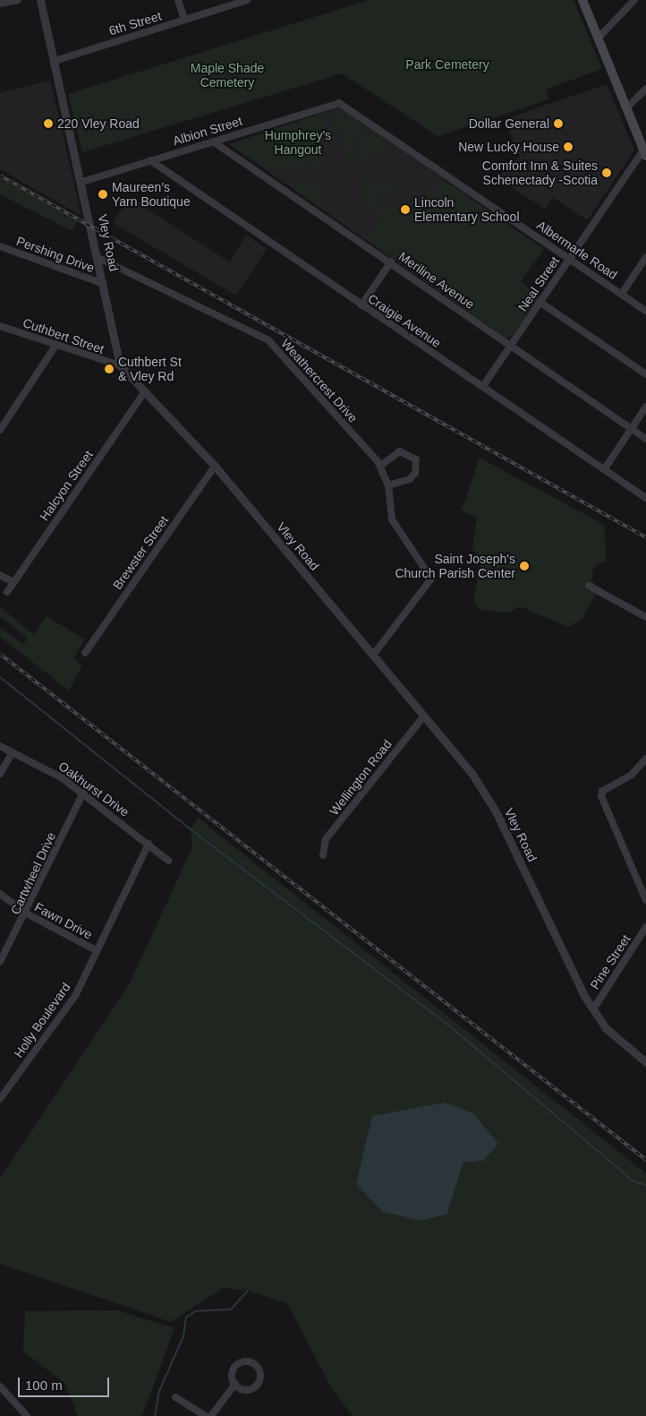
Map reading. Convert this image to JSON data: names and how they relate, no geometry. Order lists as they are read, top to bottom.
{
  "streets": {
    "street": [
      "6th Street",
      "Albion Street",
      "Vley Road",
      "Albermarle Road",
      "Pershing Drive",
      "Meriline Avenue",
      "Neal Street",
      "Craigie Avenue",
      "Cuthbert Street",
      "Weathercrest Drive",
      "Halcyon Street",
      "Brewster Street",
      "Wellington Road",
      "Oakhurst Drive",
      "Cartwheel Drive",
      "Fawn Drive",
      "Pine Street",
      "Holly Boulevard"
    ]
  },
  "crossings": [
    ["6th Street", "Vley Road"],
    ["Albion Street", "Vley Road"],
    ["Albion Street", "Albermarle Road"],
    ["Albion Street", "Meriline Avenue"],
    ["Albion Street", "Craigie Avenue"],
    ["Vley Road", "Pershing Drive"],
    ["Vley Road", "Cuthbert Street"],
    ["Vley Road", "Weathercrest Drive"],
    ["Vley Road", "Halcyon Street"],
    ["Vley Road", "Brewster Street"],
    ["Vley Road", "Wellington Road"],
    ["Vley Road", "Pine Street"],
    ["Albermarle Road", "Neal Street"],
    ["Meriline Avenue", "Neal Street"],
    ["Neal Street", "Craigie Avenue"],
    ["Oakhurst Drive", "Cartwheel Drive"],
    ["Oakhurst Drive", "Holly Boulevard"],
    ["Cartwheel Drive", "Fawn Drive"],
    ["Fawn Drive", "Holly Boulevard"]
  ],
  "parks": ["Park Cemetery", "Maple Shade Cemetery", "Humphrey's Hangout"],
  "places": [
    "220 Vley Road",
    "Dollar General",
    "New Lucky House",
    "Comfort Inn & Suites Schenectady -Scotia",
    "Maureen’s Yarn Boutique",
    "Lincoln Elementary School",
    "Cuthbert St & Vley Rd",
    "Saint Joseph's Church Parish Center"
  ],
  "scale_bar": "100 m"
}
